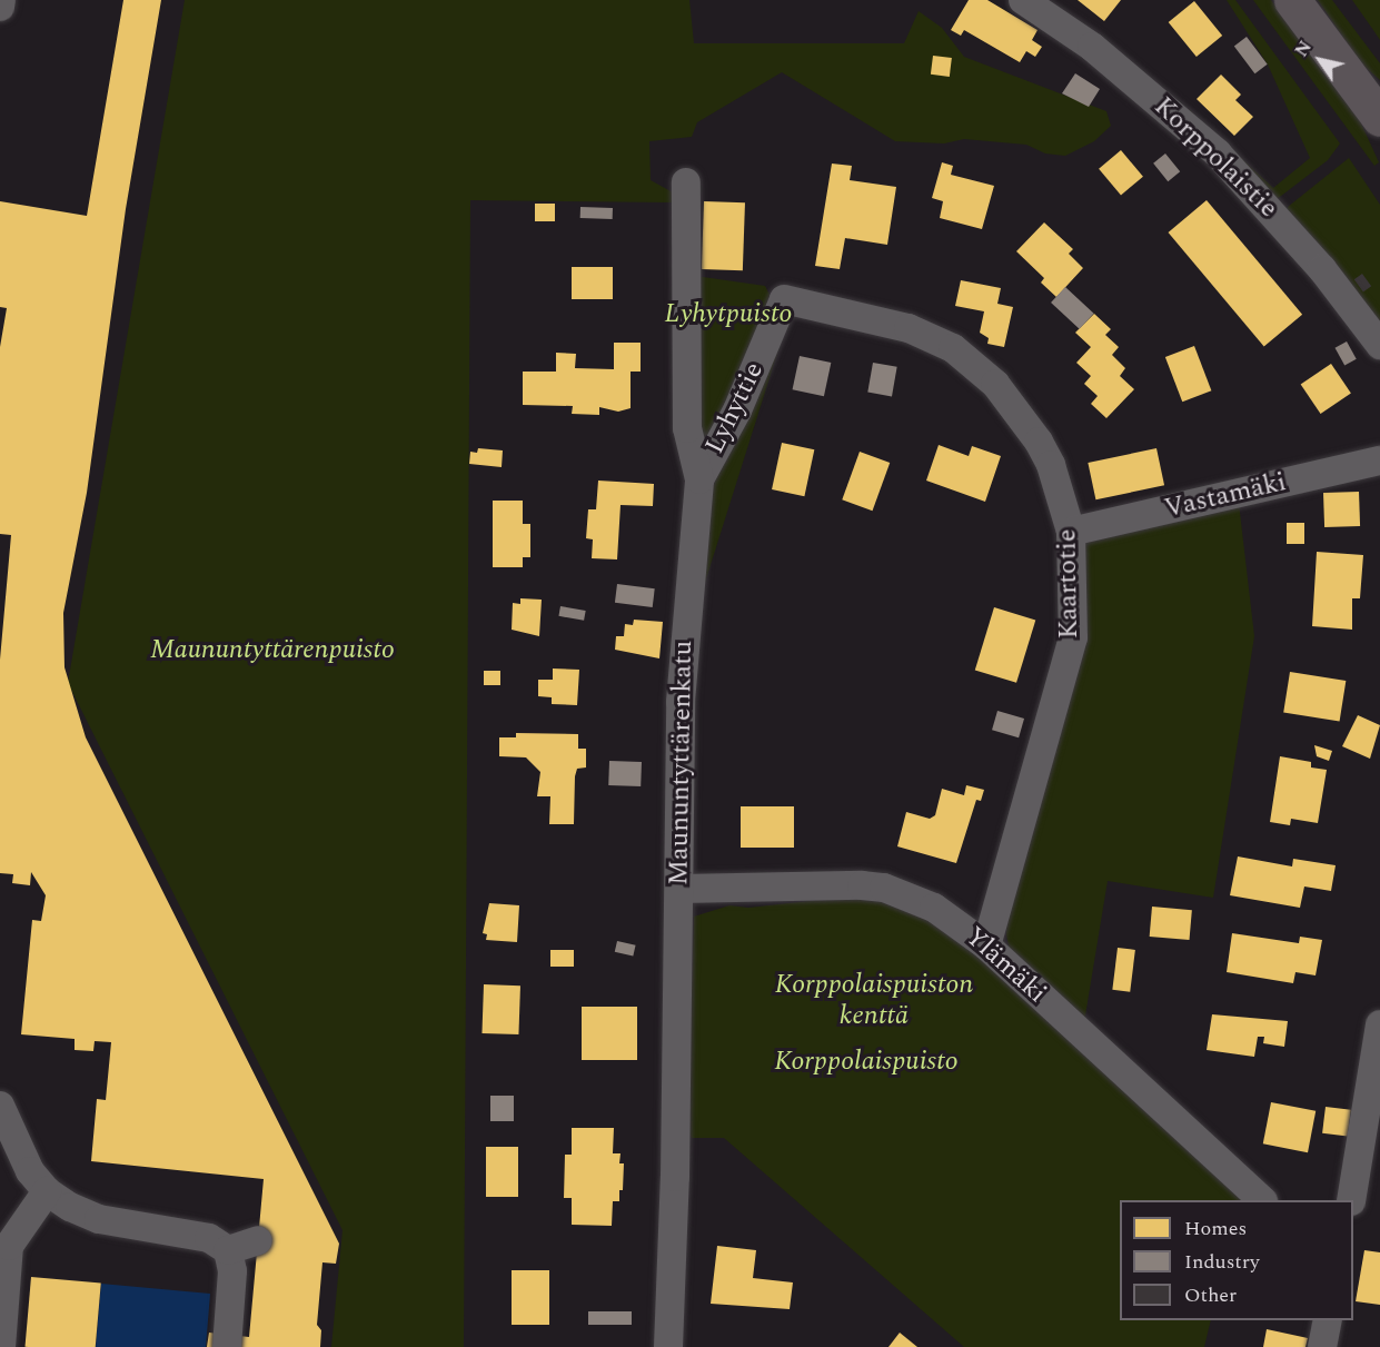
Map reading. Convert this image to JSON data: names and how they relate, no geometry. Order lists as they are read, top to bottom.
{
  "streets": {
    "street": [
      "Korppolaistie",
      "Lyhyttie",
      "Vastamäki",
      "Kaartotie",
      "Maununtyttärenkatu",
      "Ylämäki"
    ]
  },
  "crossings": [
    ["Lyhyttie", "Kaartotie"],
    ["Lyhyttie", "Maununtyttärenkatu"],
    ["Vastamäki", "Kaartotie"],
    ["Kaartotie", "Ylämäki"],
    ["Maununtyttärenkatu", "Ylämäki"]
  ],
  "parks": [
    "Lyhytpuisto",
    "Maununtyttärenpuisto",
    "Korppolaispuiston kenttä",
    "Korppolaispuisto"
  ],
  "legend": ["Homes", "Industry", "Other"],
  "north": "top left"
}
